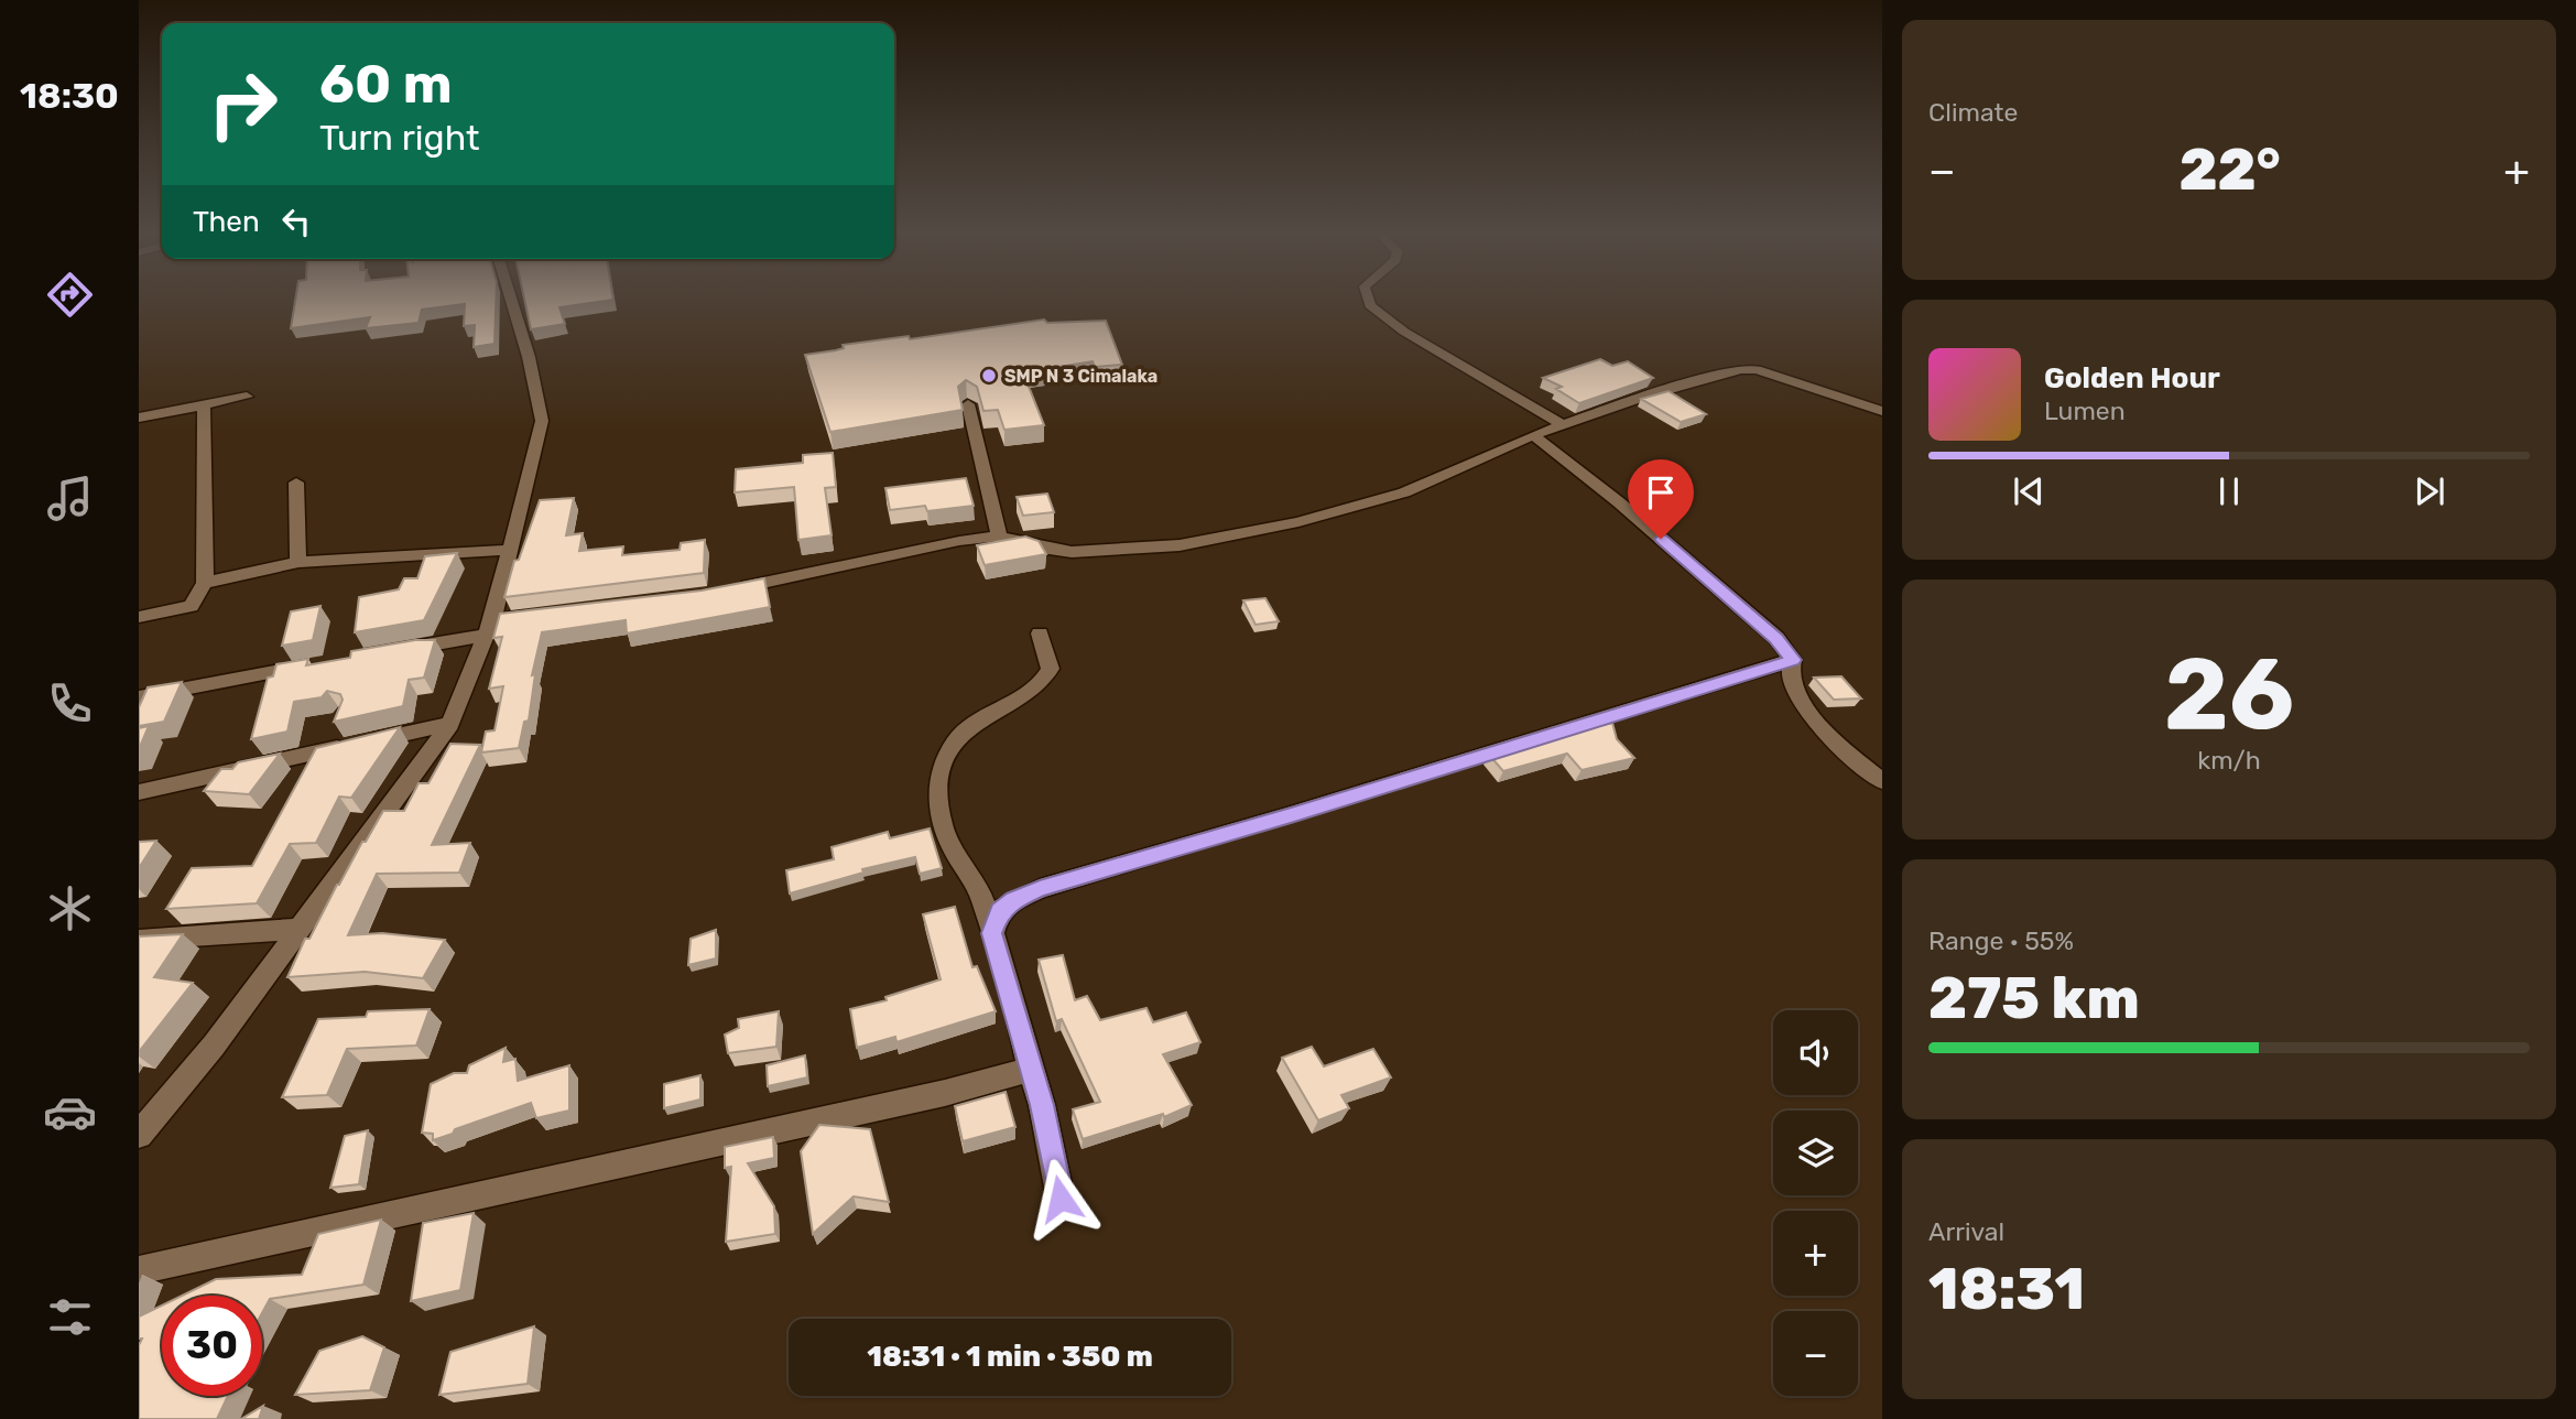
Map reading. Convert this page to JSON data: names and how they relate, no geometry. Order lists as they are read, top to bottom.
{
  "places": ["SMP N 3 Cimalaka"],
  "page": {
    "tabs": "18:30",
    "tile": [
      "Climate",
      ["26", "km/h"],
      ["Range · 55%", "275 km"],
      ["Arrival", "18:31"]
    ],
    "turn": ["60 m", "Turn right"],
    "heat": ["−", "22°", "+"],
    "then": "Then",
    "song": ["Golden Hour", "Lumen"],
    "map_buttons": ["+", "−"],
    "limit": "30",
    "trip": "18:31 · 1 min · 350 m"
  }
}
